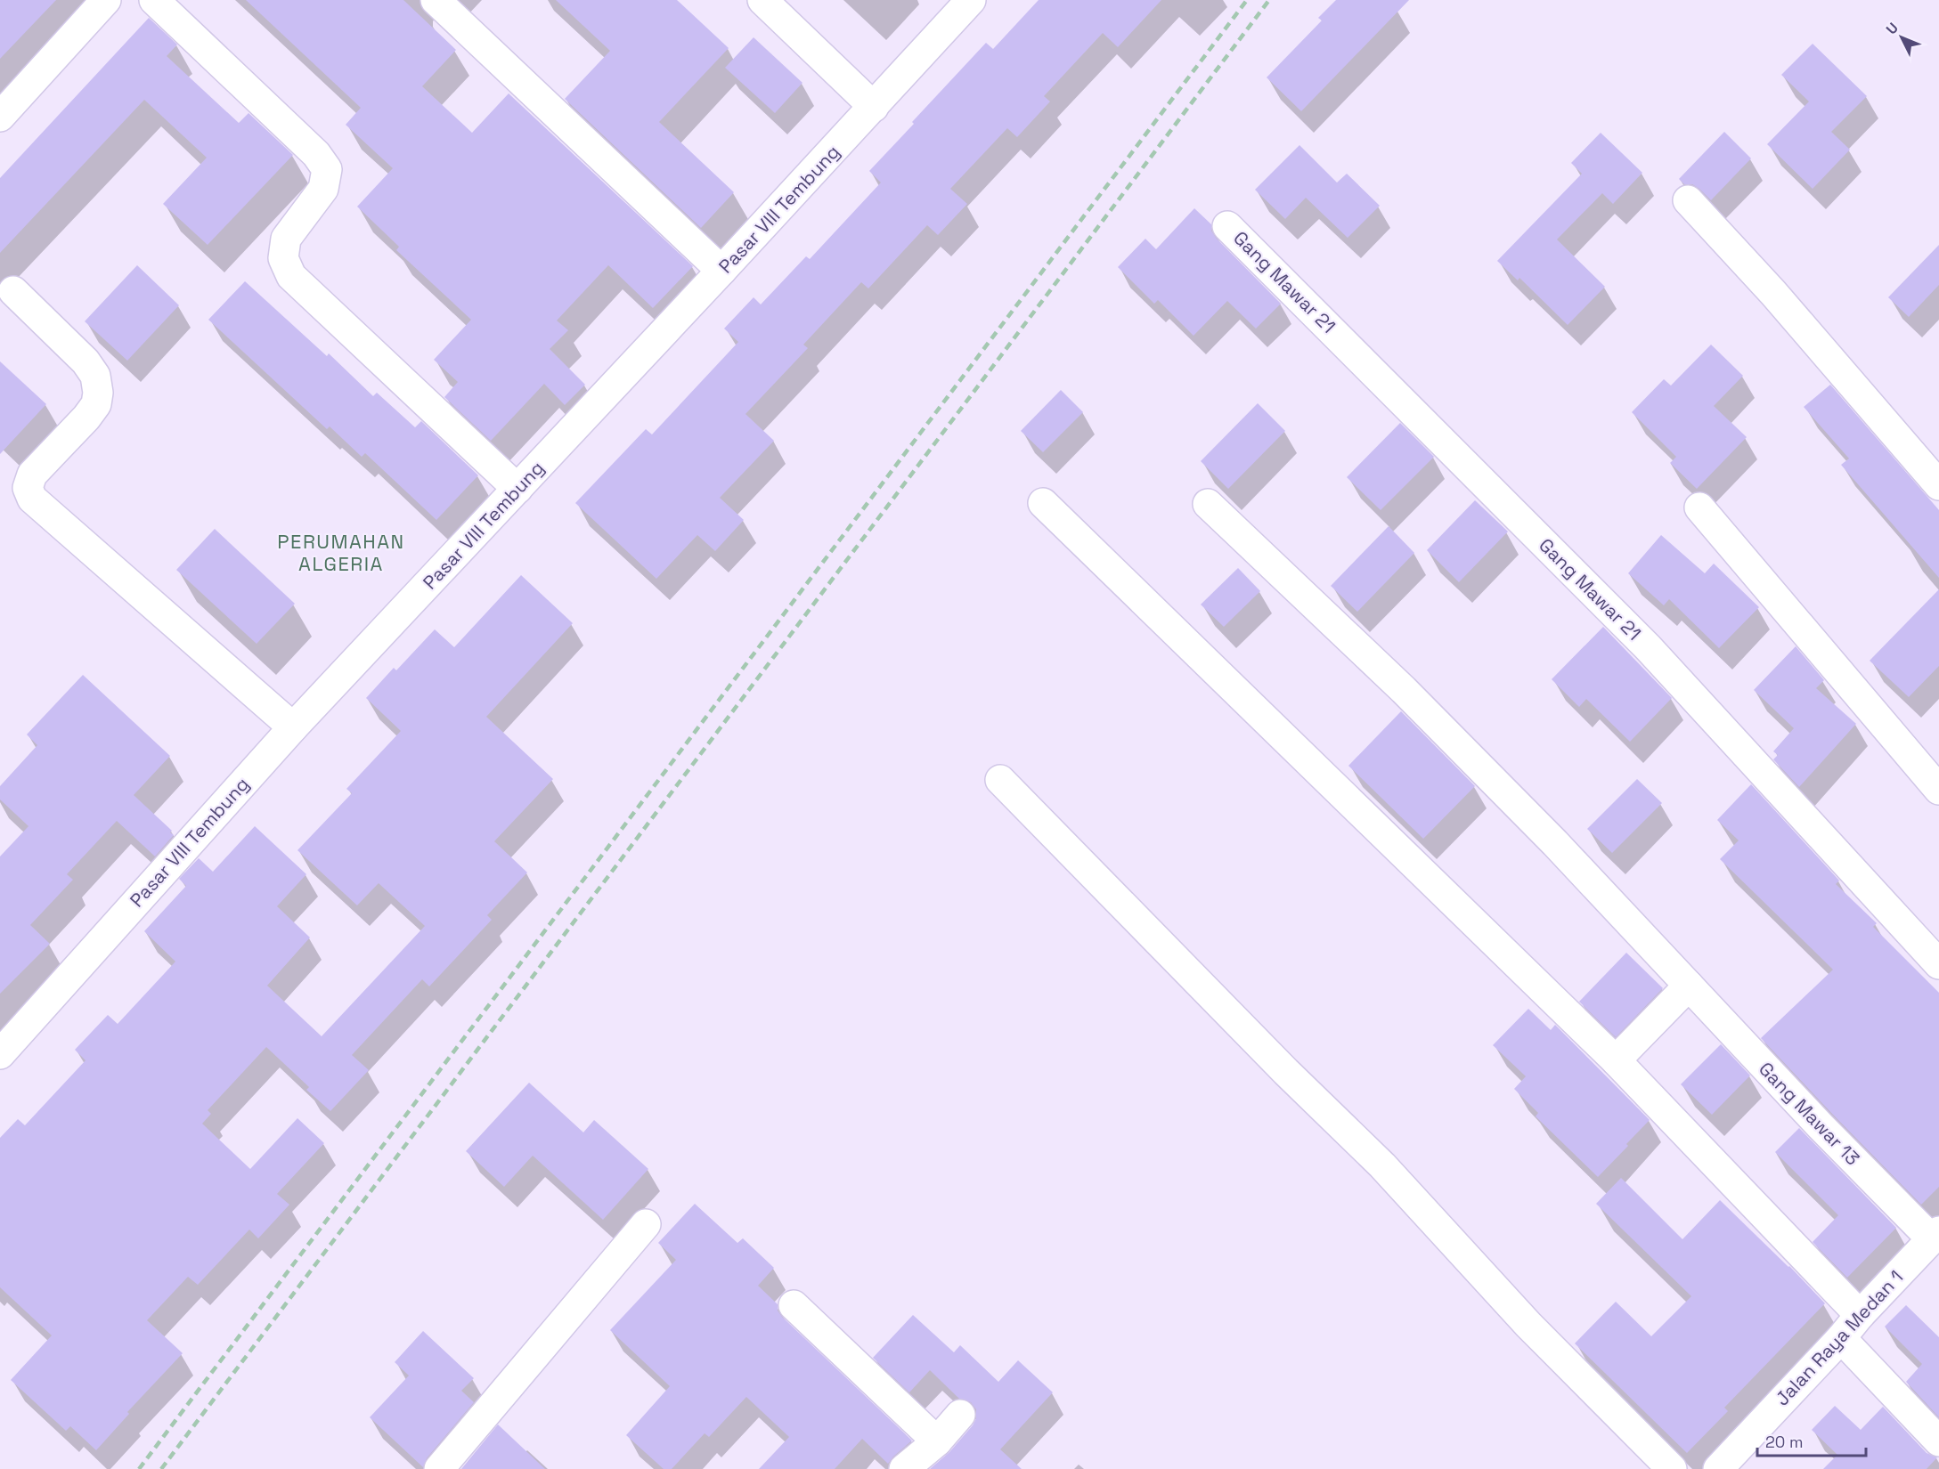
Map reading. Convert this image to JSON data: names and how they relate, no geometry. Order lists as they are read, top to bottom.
{
  "streets": {
    "street": [
      "Pasar VIII Tembung",
      "Gang Mawar 21",
      "Gang Mawar 13",
      "Jalan Raya Medan 1"
    ]
  },
  "crossings": [
    ["Gang Mawar 13", "Jalan Raya Medan 1"]
  ],
  "districts": ["PERUMAHAN ALGERIA"],
  "scale_bar": "20 m",
  "north": "top left"
}
